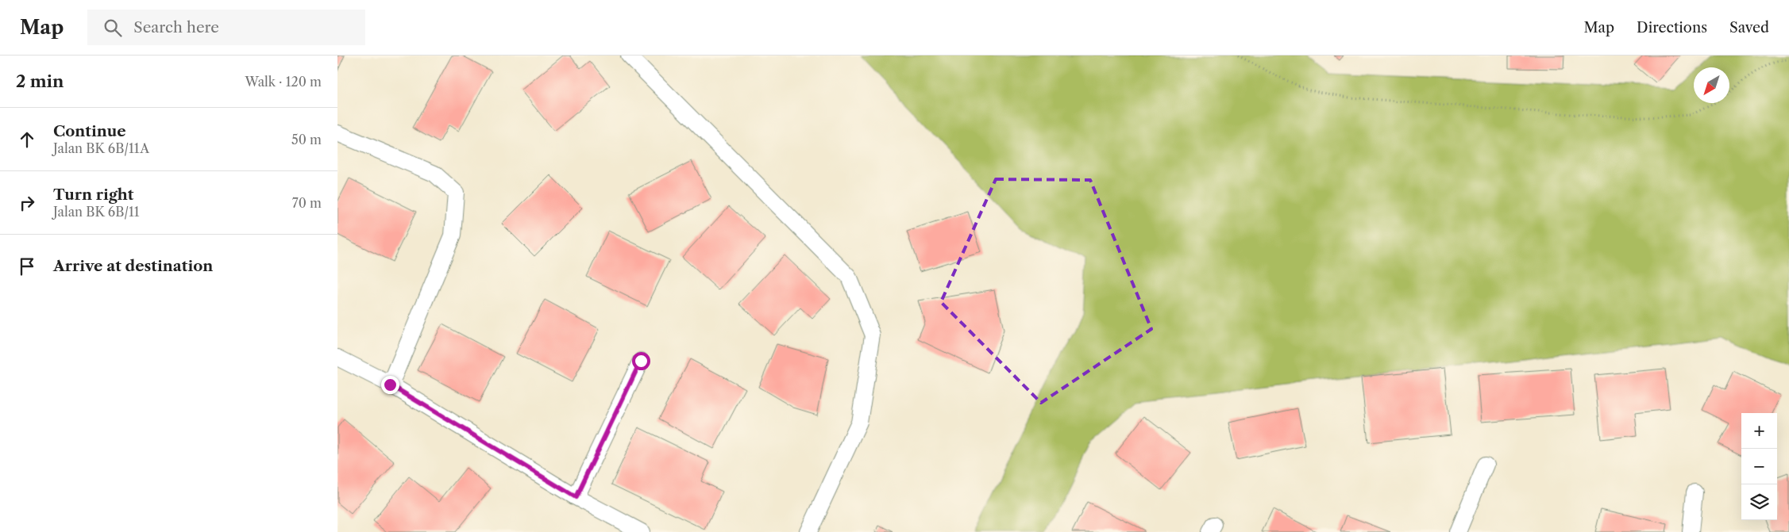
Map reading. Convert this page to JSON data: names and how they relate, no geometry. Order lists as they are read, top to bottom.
{
  "north": "bottom left",
  "page": {
    "header": "Map",
    "search": "Search here",
    "nav": ["Map", "Directions", "Saved"],
    "heading": ["2 min", "Walk · 120 m"],
    "list": [
      ["Continue", "Jalan BK 6B/11A", "50 m"],
      ["Turn right", "Jalan BK 6B/11", "70 m"],
      "Arrive at destination"
    ],
    "map_buttons": ["+", "−"]
  }
}
